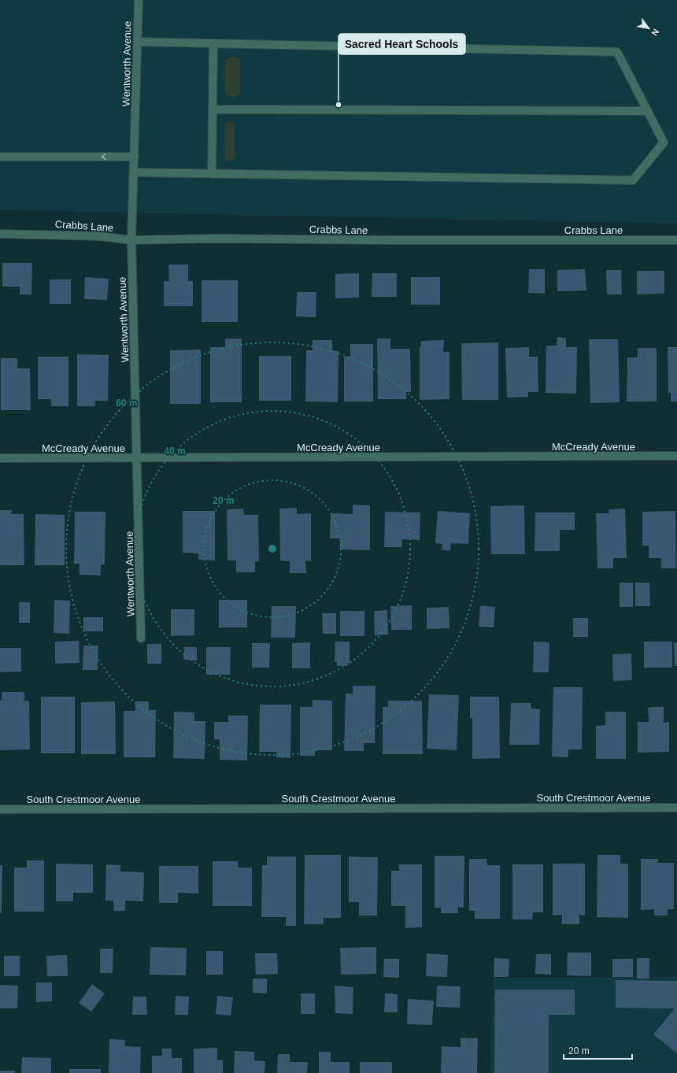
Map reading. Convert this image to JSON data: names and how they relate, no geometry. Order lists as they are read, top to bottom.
{
  "streets": {
    "street": [
      "Wentworth Avenue",
      "Crabbs Lane",
      "McCready Avenue",
      "South Crestmoor Avenue"
    ]
  },
  "crossings": [
    ["Wentworth Avenue", "Crabbs Lane"],
    ["Wentworth Avenue", "McCready Avenue"]
  ],
  "places": ["Sacred Heart Schools"],
  "scale_bar": "20 m",
  "north": "bottom right",
  "rings": ["60 m", "40 m", "20 m"]
}
